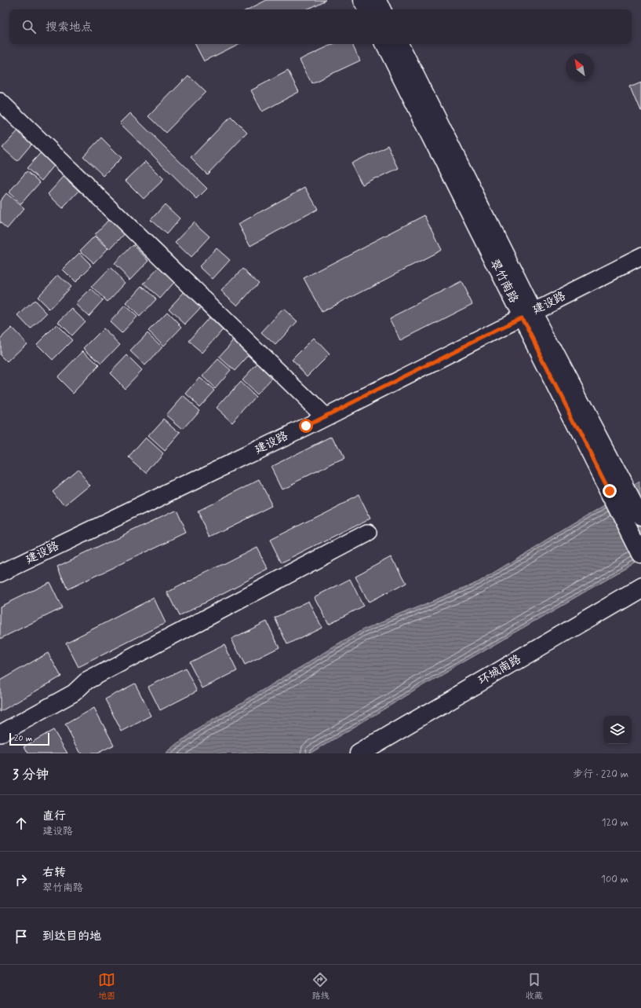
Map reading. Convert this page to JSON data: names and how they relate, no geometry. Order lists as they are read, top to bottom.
{
  "streets": {
    "main road": ["翠竹南路", "环城南路"],
    "street": ["建设路"]
  },
  "crossings": [
    ["翠竹南路", "建设路"]
  ],
  "scale_bar": "20 m",
  "north": "top left",
  "page": {
    "search": "搜索地点",
    "scale": "20 m",
    "heading": ["3 分钟", "步行 · 220 m"],
    "list": [
      ["直行", "建设路", "120 m"],
      ["右转", "翠竹南路", "100 m"],
      "到达目的地"
    ],
    "nav": ["地图", "路线", "收藏"]
  }
}
